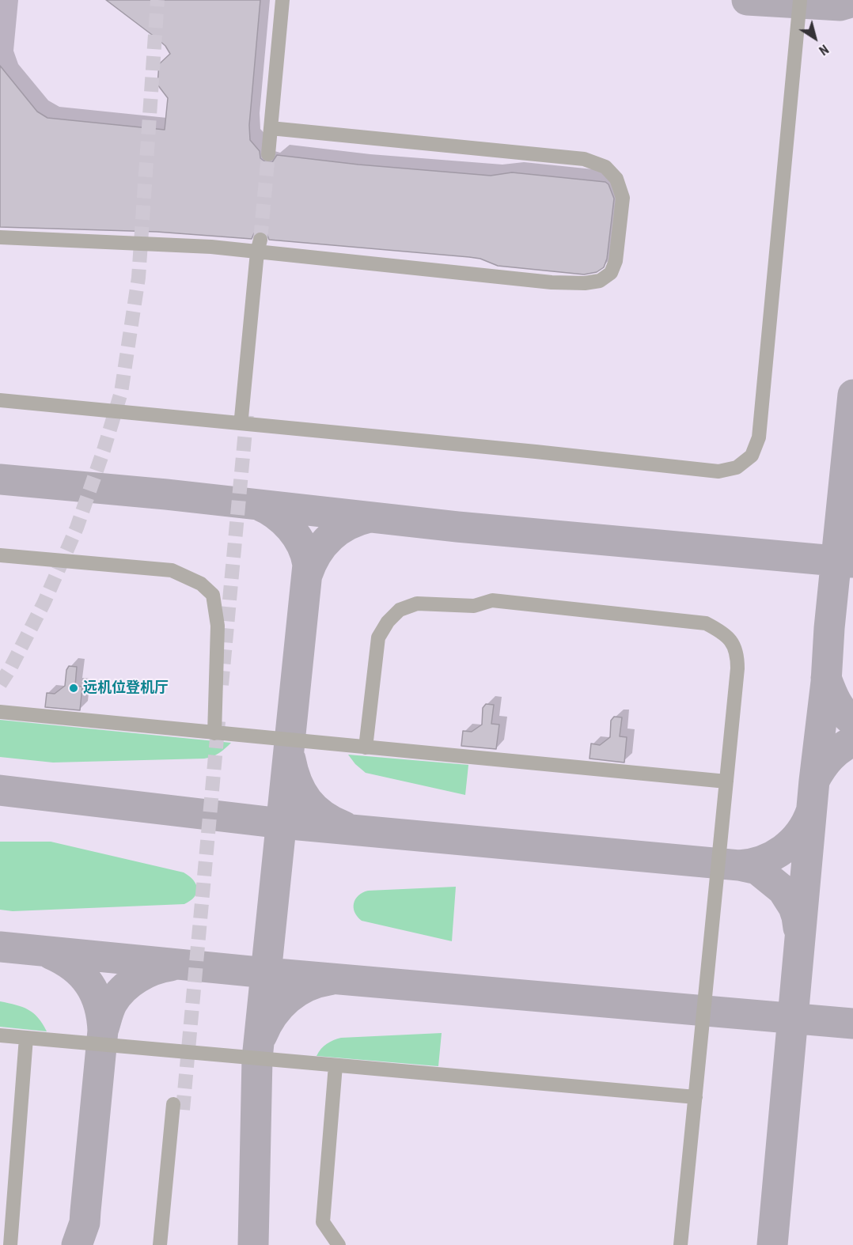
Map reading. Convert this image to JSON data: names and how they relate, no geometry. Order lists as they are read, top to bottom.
{
  "places": ["远机位登机厅"],
  "north": "bottom right"
}
